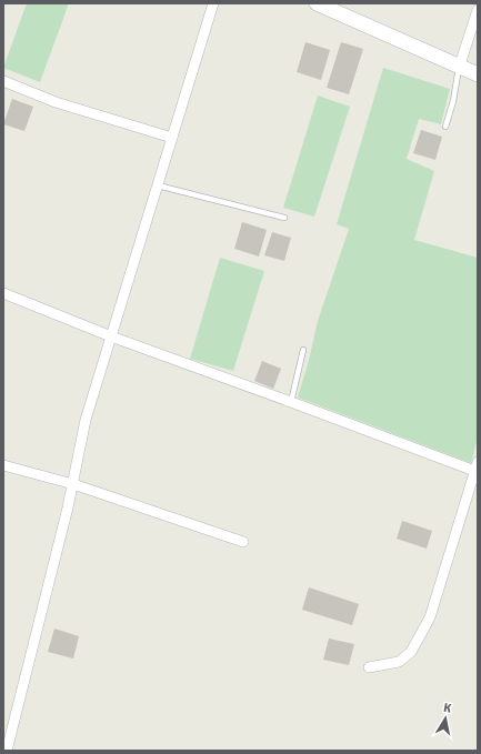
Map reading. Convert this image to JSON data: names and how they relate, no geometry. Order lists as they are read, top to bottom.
{
  "north": "top"
}
